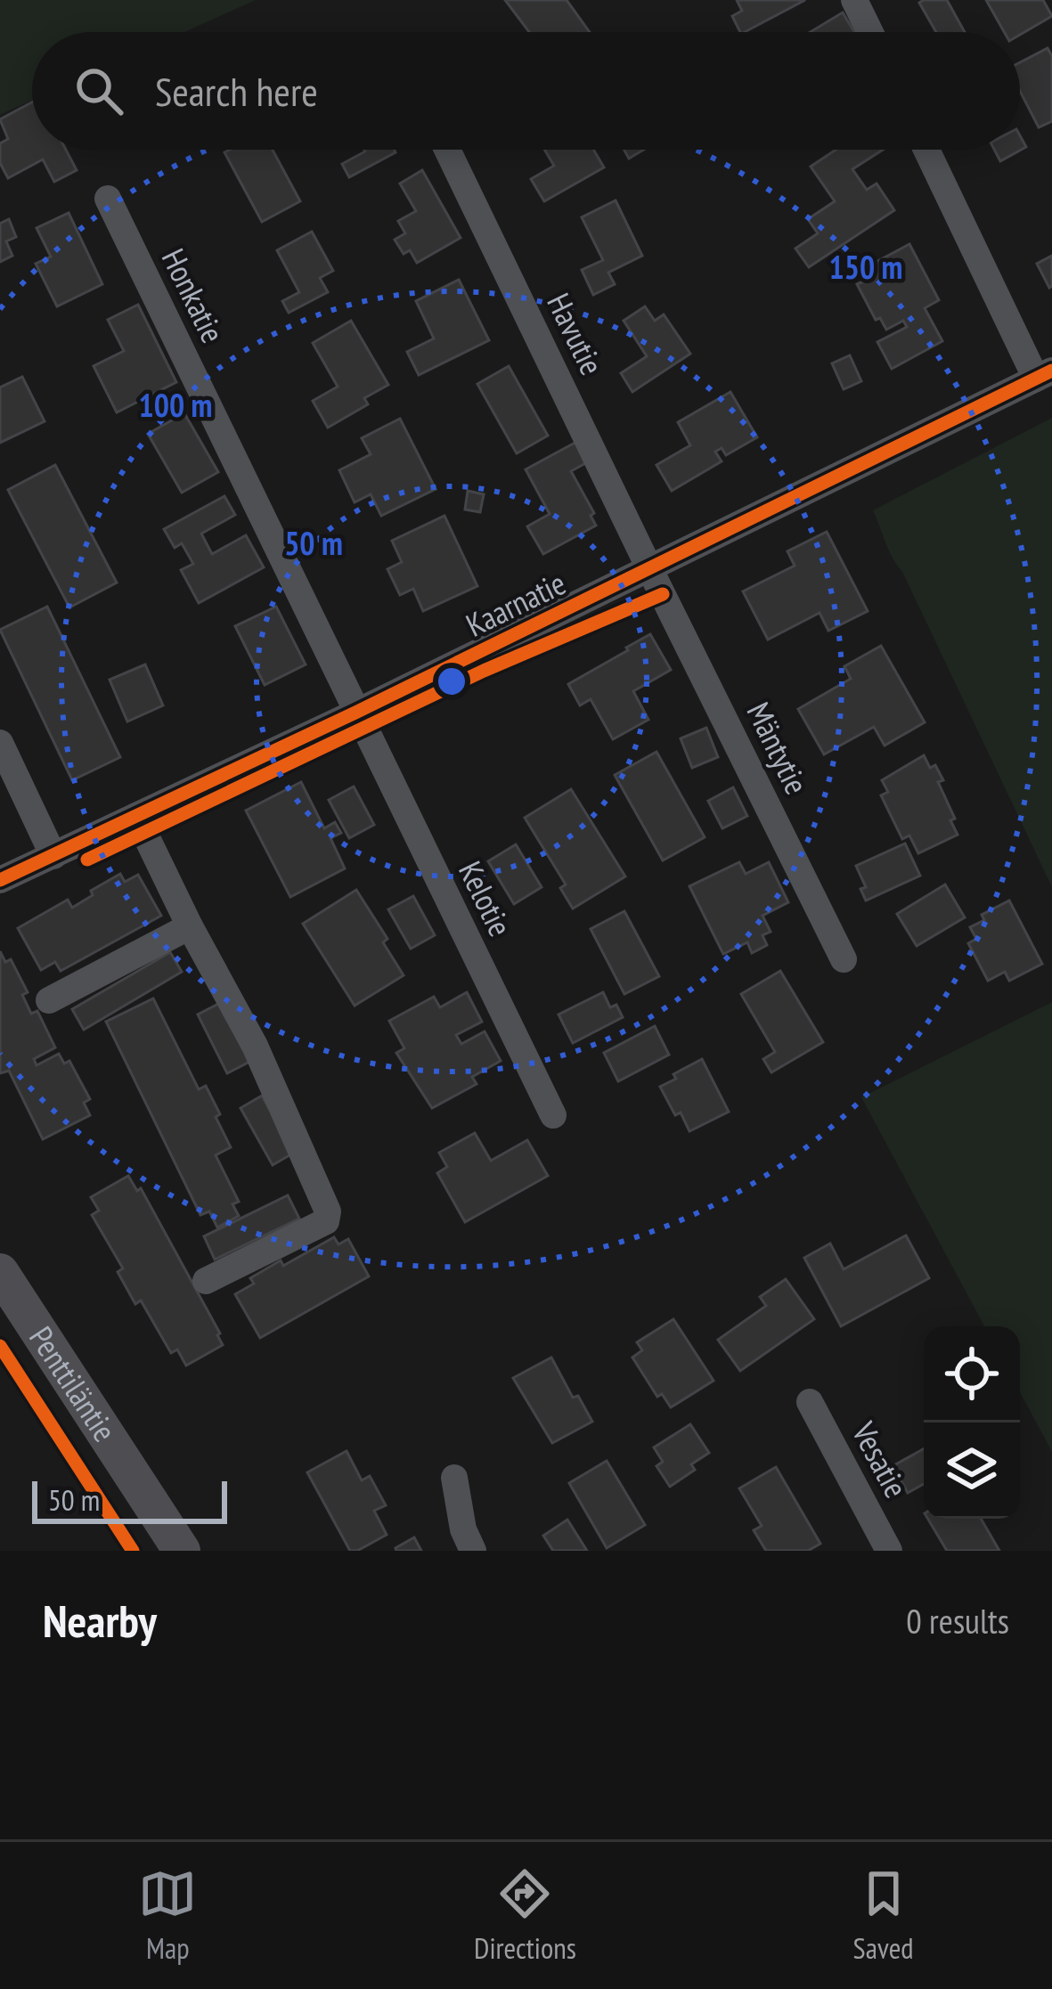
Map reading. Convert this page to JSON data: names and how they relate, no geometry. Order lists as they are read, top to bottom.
{
  "streets": {
    "street": [
      "Honkatie",
      "Havutie",
      "Kaarnatie",
      "Mäntytie",
      "Kelotie",
      "Penttiläntie",
      "Vesatie"
    ]
  },
  "crossings": [
    ["Honkatie", "Kaarnatie"],
    ["Honkatie", "Kelotie"],
    ["Havutie", "Kaarnatie"],
    ["Havutie", "Mäntytie"],
    ["Kaarnatie", "Mäntytie"],
    ["Kaarnatie", "Kelotie"]
  ],
  "scale_bar": "50 m",
  "page": {
    "search": "Search here",
    "scale": "50 m",
    "heading": ["Nearby", "0 results"],
    "nav": ["Map", "Directions", "Saved"]
  },
  "rings": ["150 m", "100 m", "50 m"]
}
